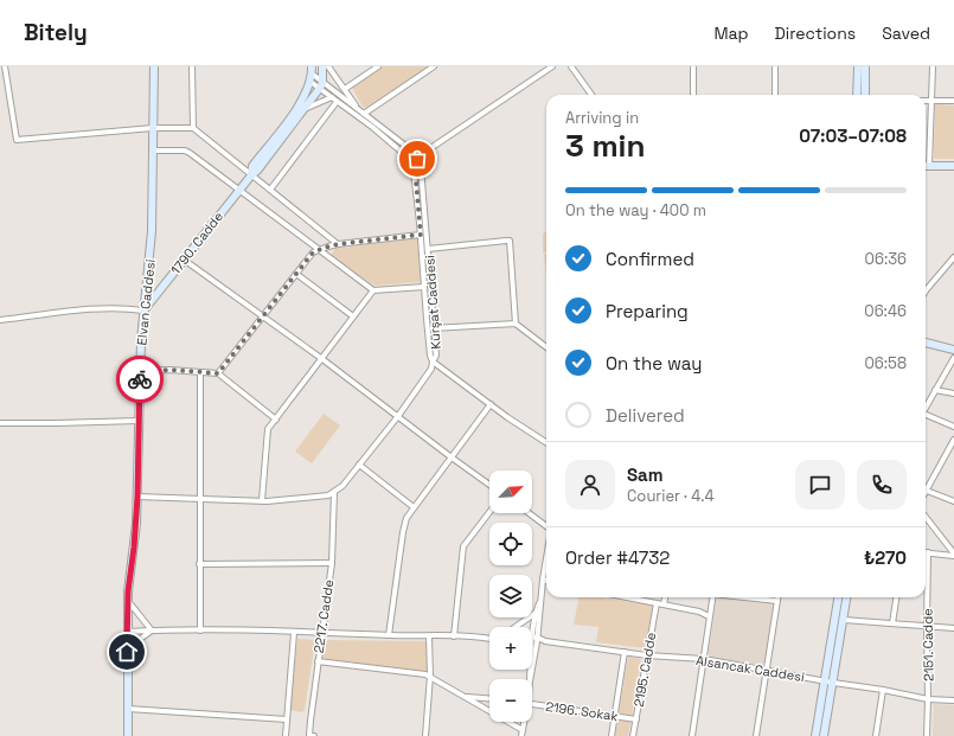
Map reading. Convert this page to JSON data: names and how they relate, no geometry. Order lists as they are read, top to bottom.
{
  "streets": {
    "street": [
      "1790. Cadde",
      "Elvan Caddesi",
      "Kürşat Caddesi",
      "2217. Cadde",
      "2151. Cadde",
      "Alsancak Caddesi",
      "2195. Cadde",
      "2196. Sokak"
    ]
  },
  "crossings": [
    ["1790. Cadde", "Elvan Caddesi"],
    ["2151. Cadde", "Alsancak Caddesi"],
    ["Alsancak Caddesi", "2195. Cadde"],
    ["2195. Cadde", "2196. Sokak"]
  ],
  "north": "top right",
  "page": {
    "header": "Bitely",
    "nav": ["Map", "Directions", "Saved"],
    "heading": ["3 min", "Arriving in", "07:03–07:08"],
    "panel": [
      "Sam",
      "Courier · 4.4",
      "Order #4732",
      "₺270"
    ],
    "bar": "On the way · 400 m",
    "list": [
      ["Confirmed", "06:36"],
      ["Preparing", "06:46"],
      ["On the way", "06:58"],
      "Delivered"
    ],
    "map_buttons": ["+", "−"]
  }
}
